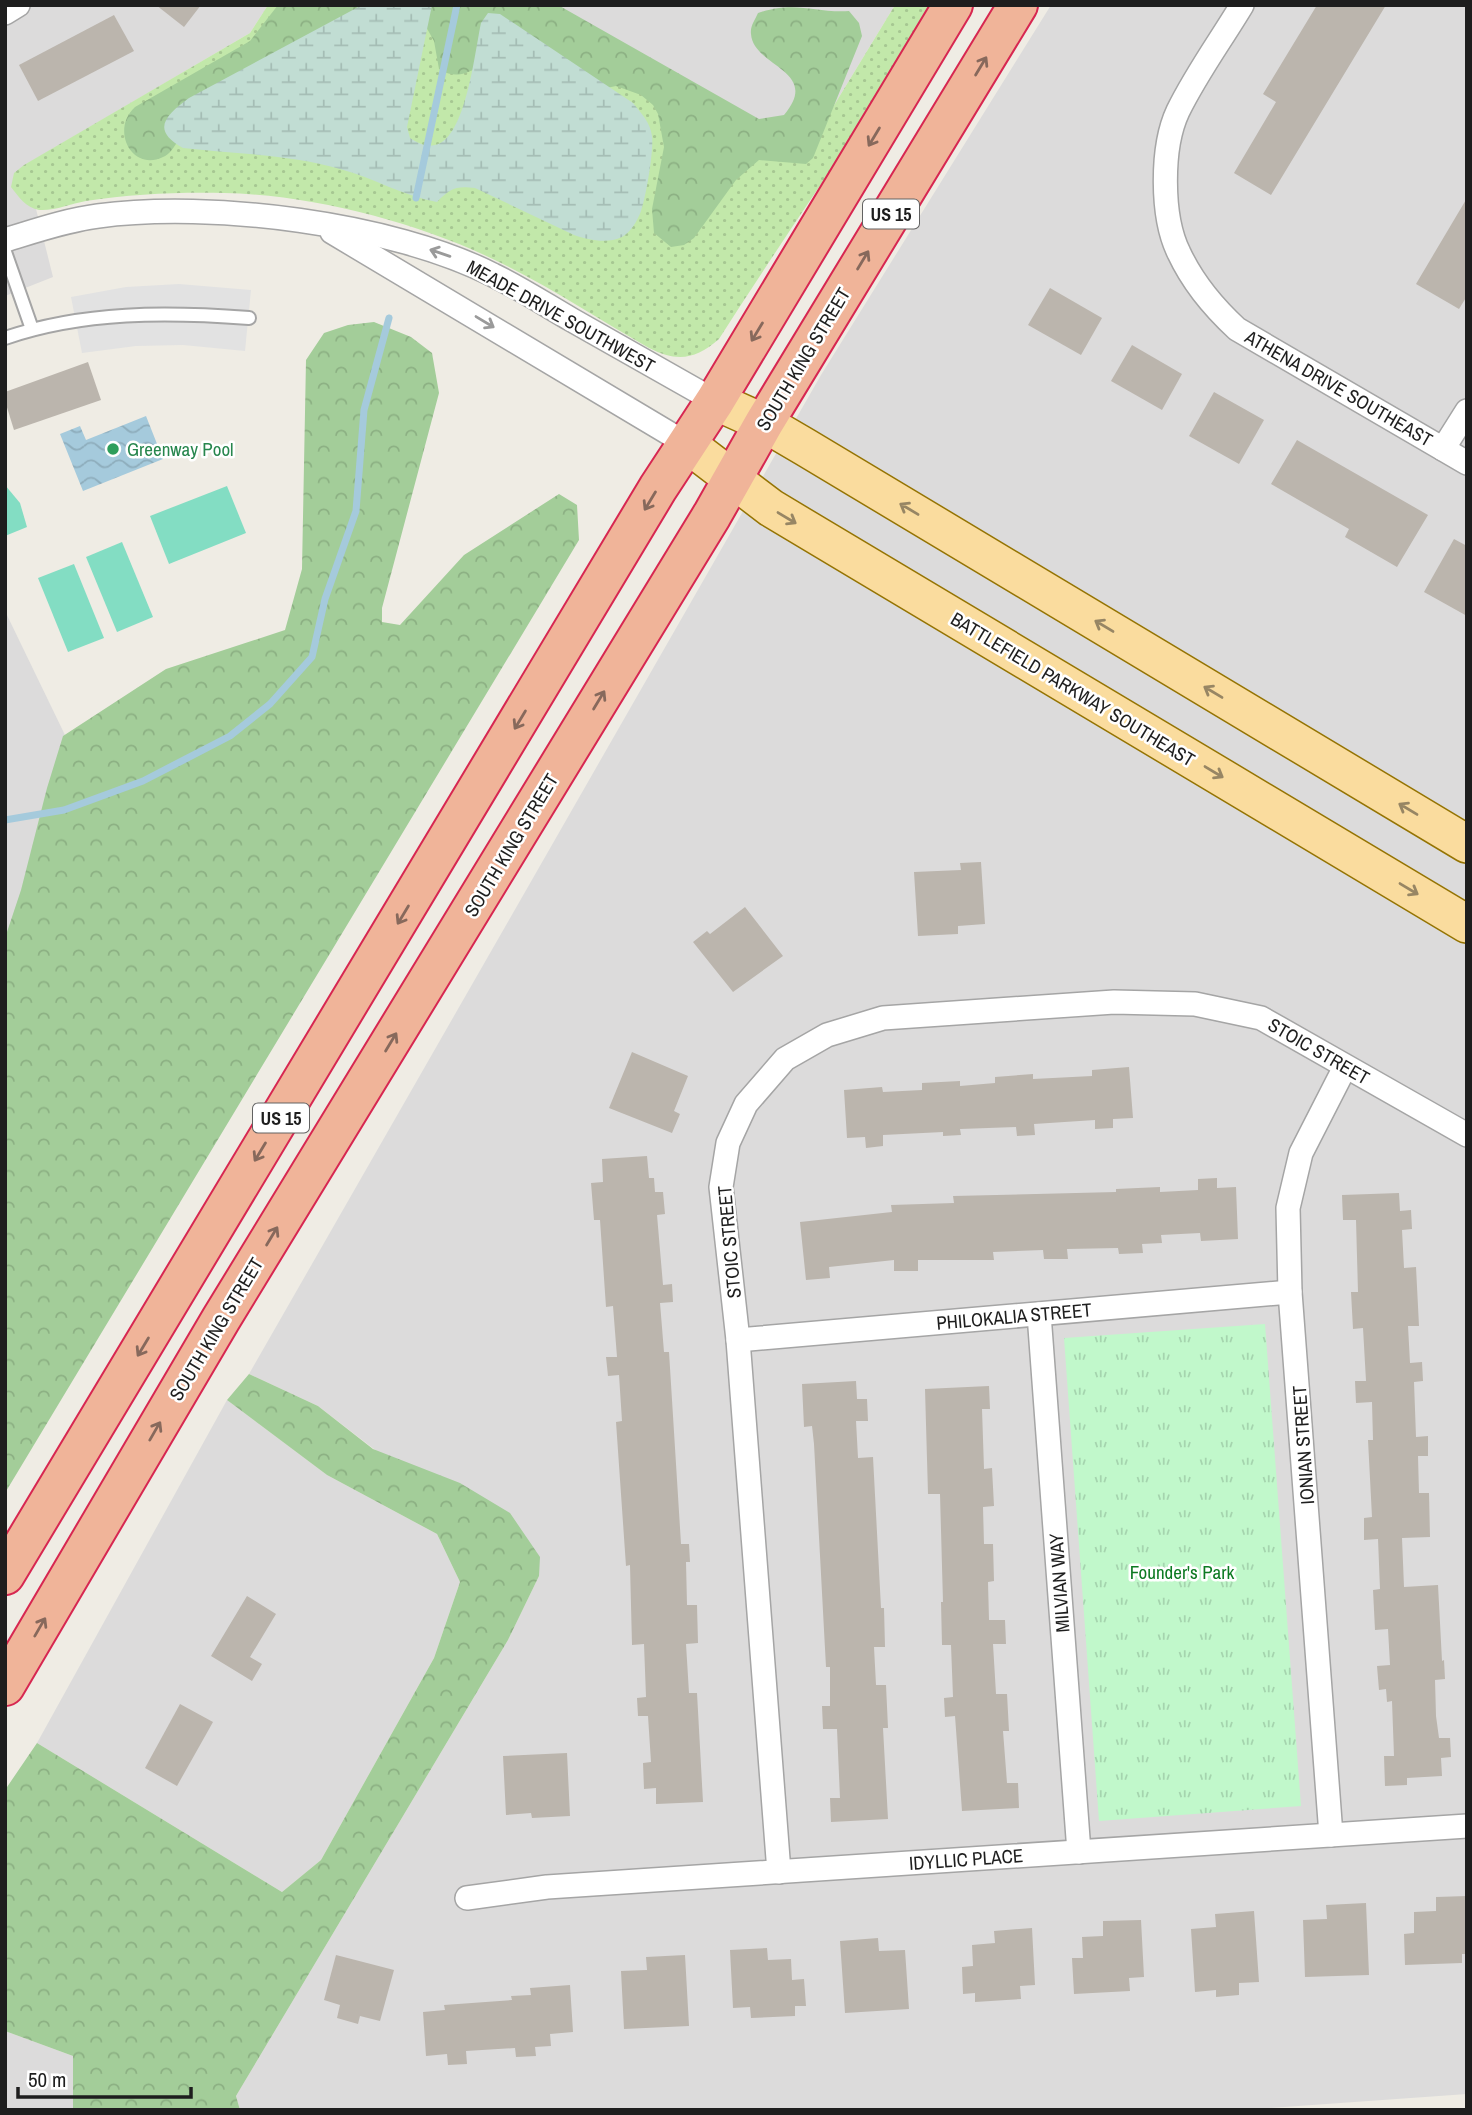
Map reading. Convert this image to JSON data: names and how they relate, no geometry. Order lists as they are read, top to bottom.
{
  "streets": {
    "highway": ["US 15", "SOUTH KING STREET"],
    "main road": ["BATTLEFIELD PARKWAY SOUTHEAST"],
    "street": [
      "MEADE DRIVE SOUTHWEST",
      "ATHENA DRIVE SOUTHEAST",
      "STOIC STREET",
      "PHILOKALIA STREET",
      "IONIAN STREET",
      "MILVIAN WAY",
      "IDYLLIC PLACE"
    ]
  },
  "crossings": [
    ["US 15", "MEADE DRIVE SOUTHWEST"],
    ["US 15", "BATTLEFIELD PARKWAY SOUTHEAST"],
    ["MEADE DRIVE SOUTHWEST", "BATTLEFIELD PARKWAY SOUTHEAST"],
    ["SOUTH KING STREET", "BATTLEFIELD PARKWAY SOUTHEAST"],
    ["STOIC STREET", "PHILOKALIA STREET"],
    ["STOIC STREET", "IONIAN STREET"],
    ["STOIC STREET", "IDYLLIC PLACE"],
    ["PHILOKALIA STREET", "IONIAN STREET"],
    ["PHILOKALIA STREET", "MILVIAN WAY"],
    ["IONIAN STREET", "IDYLLIC PLACE"],
    ["MILVIAN WAY", "IDYLLIC PLACE"]
  ],
  "parks": ["Founder's Park"],
  "places": ["Greenway Pool"],
  "scale_bar": "50 m"
}
